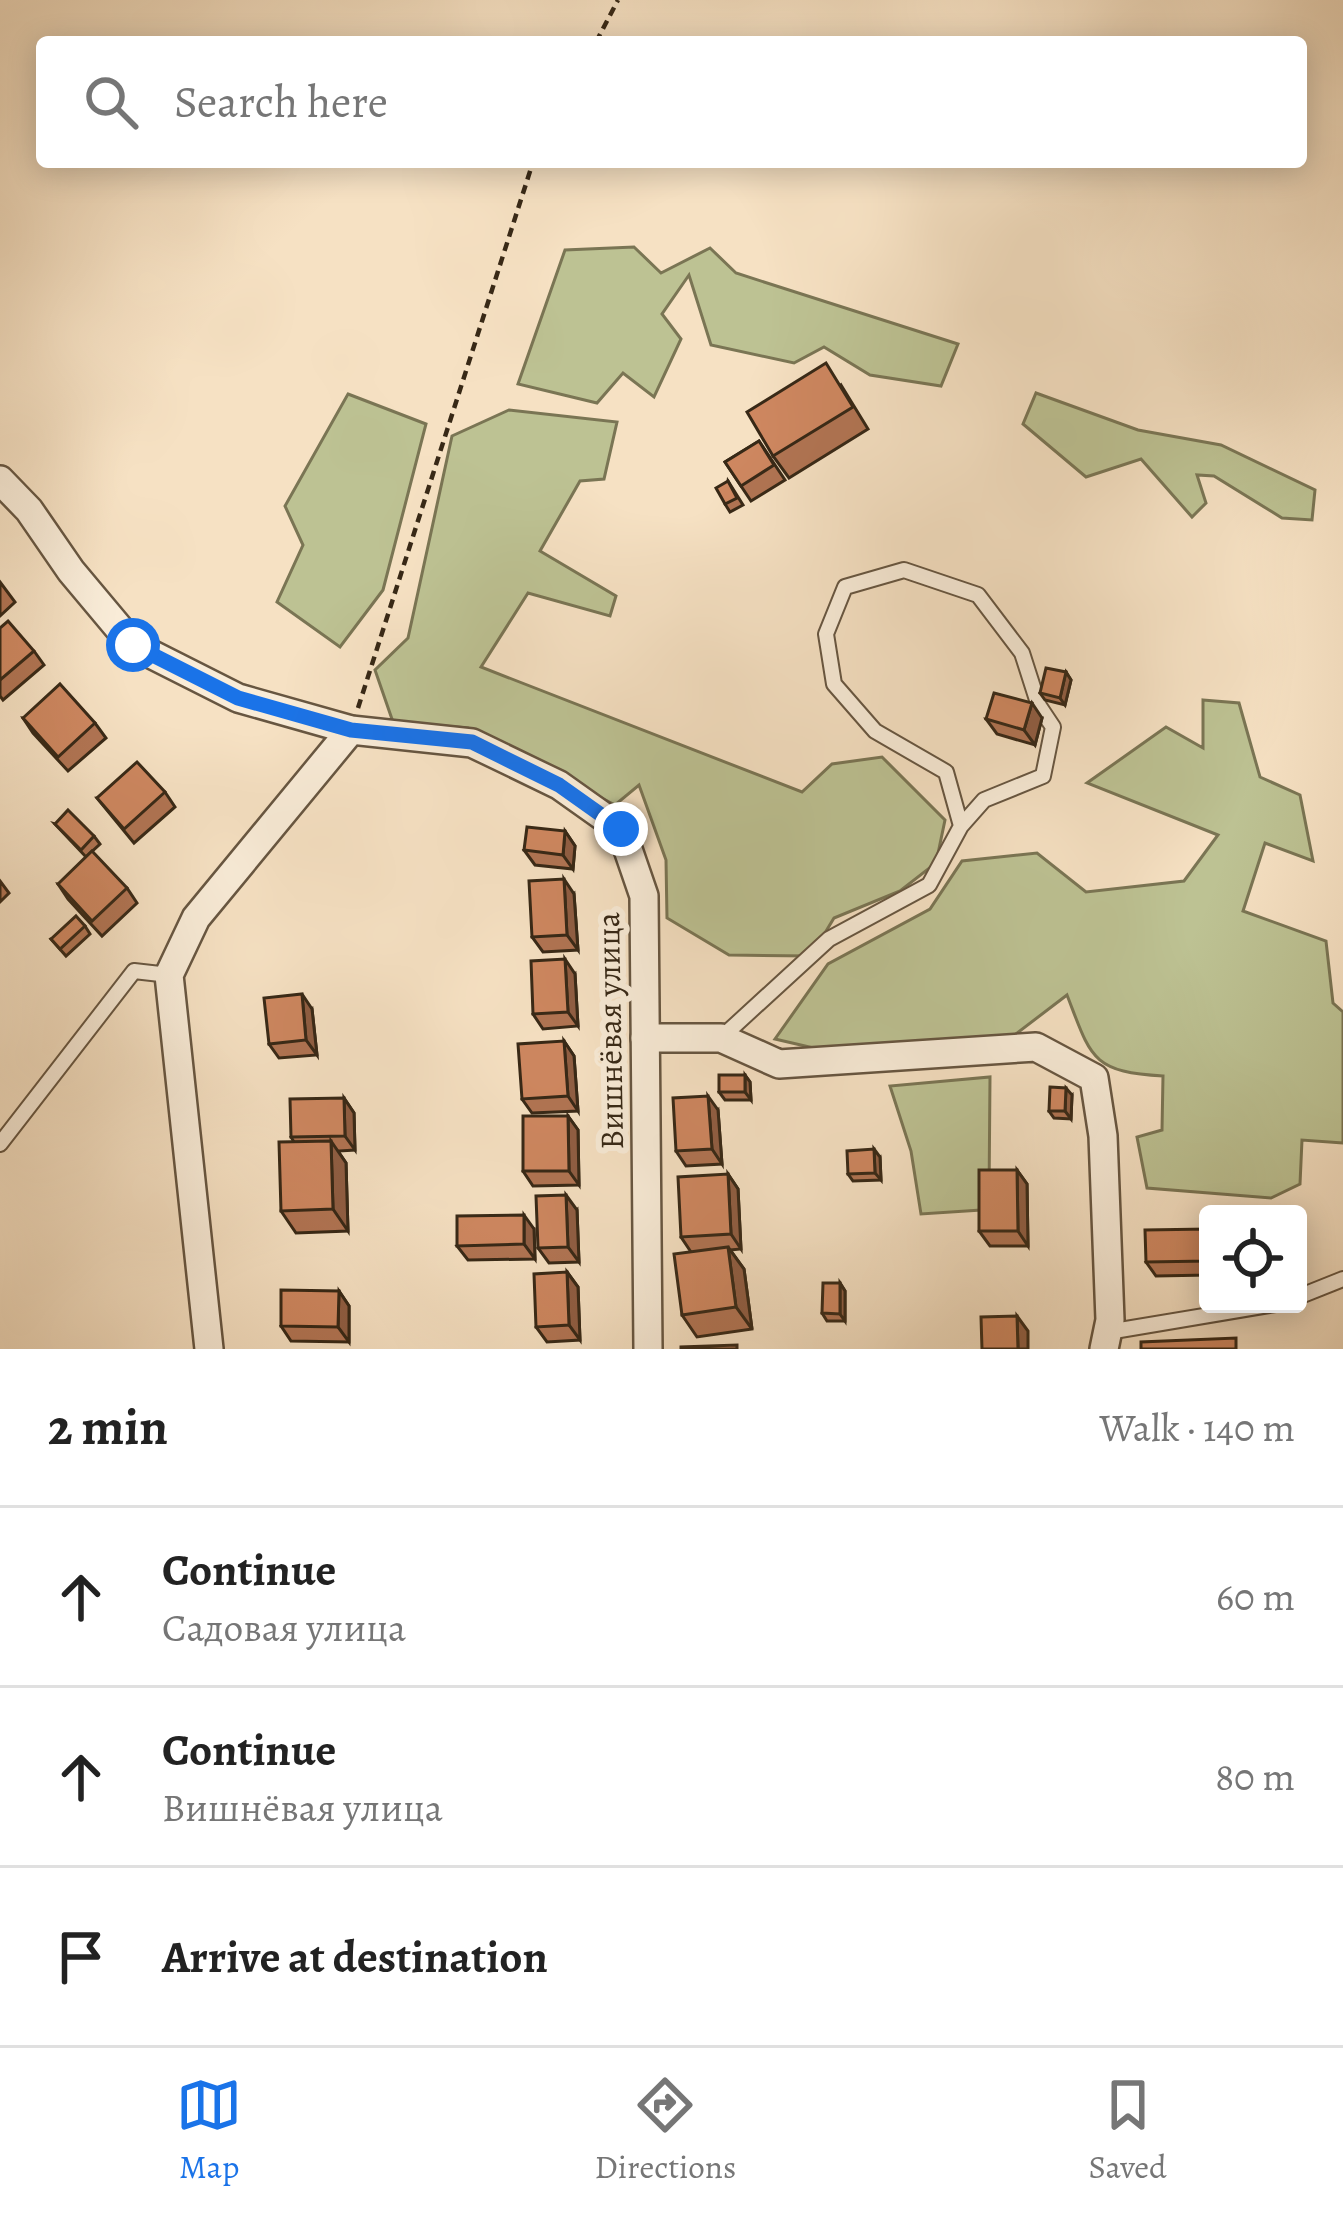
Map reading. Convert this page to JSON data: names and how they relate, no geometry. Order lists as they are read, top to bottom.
{
  "streets": {
    "street": ["Вишнёвая улица"]
  },
  "page": {
    "search": "Search here",
    "heading": ["2 min", "Walk · 140 m"],
    "list": [
      ["Continue", "Садовая улица", "60 m"],
      ["Continue", "Вишнёвая улица", "80 m"],
      "Arrive at destination"
    ],
    "nav": ["Map", "Directions", "Saved"]
  }
}
